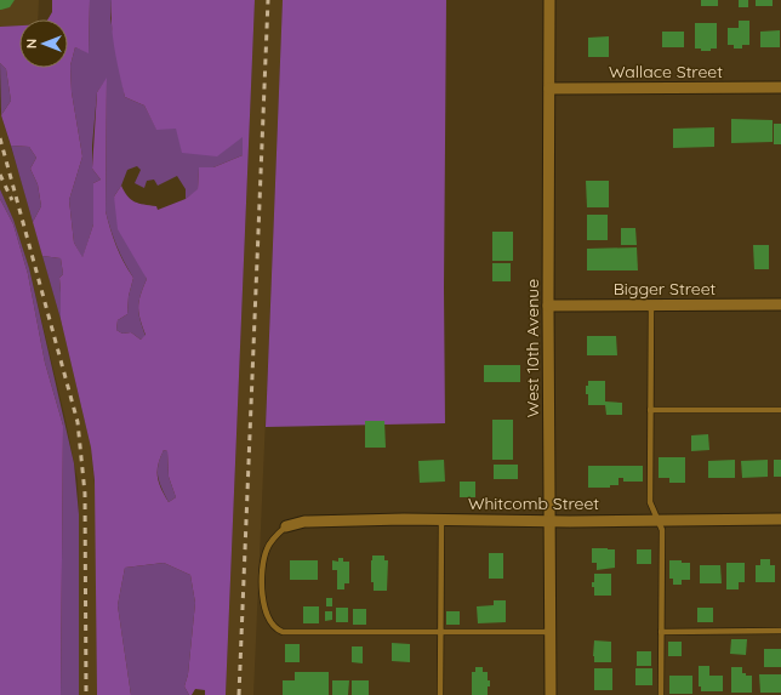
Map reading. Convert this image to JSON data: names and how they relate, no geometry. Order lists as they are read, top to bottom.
{
  "streets": {
    "street": [
      "Wallace Street",
      "Bigger Street",
      "West 10th Avenue",
      "Whitcomb Street"
    ]
  },
  "crossings": [
    ["Wallace Street", "West 10th Avenue"],
    ["Bigger Street", "West 10th Avenue"],
    ["West 10th Avenue", "Whitcomb Street"]
  ],
  "north": "left"
}
